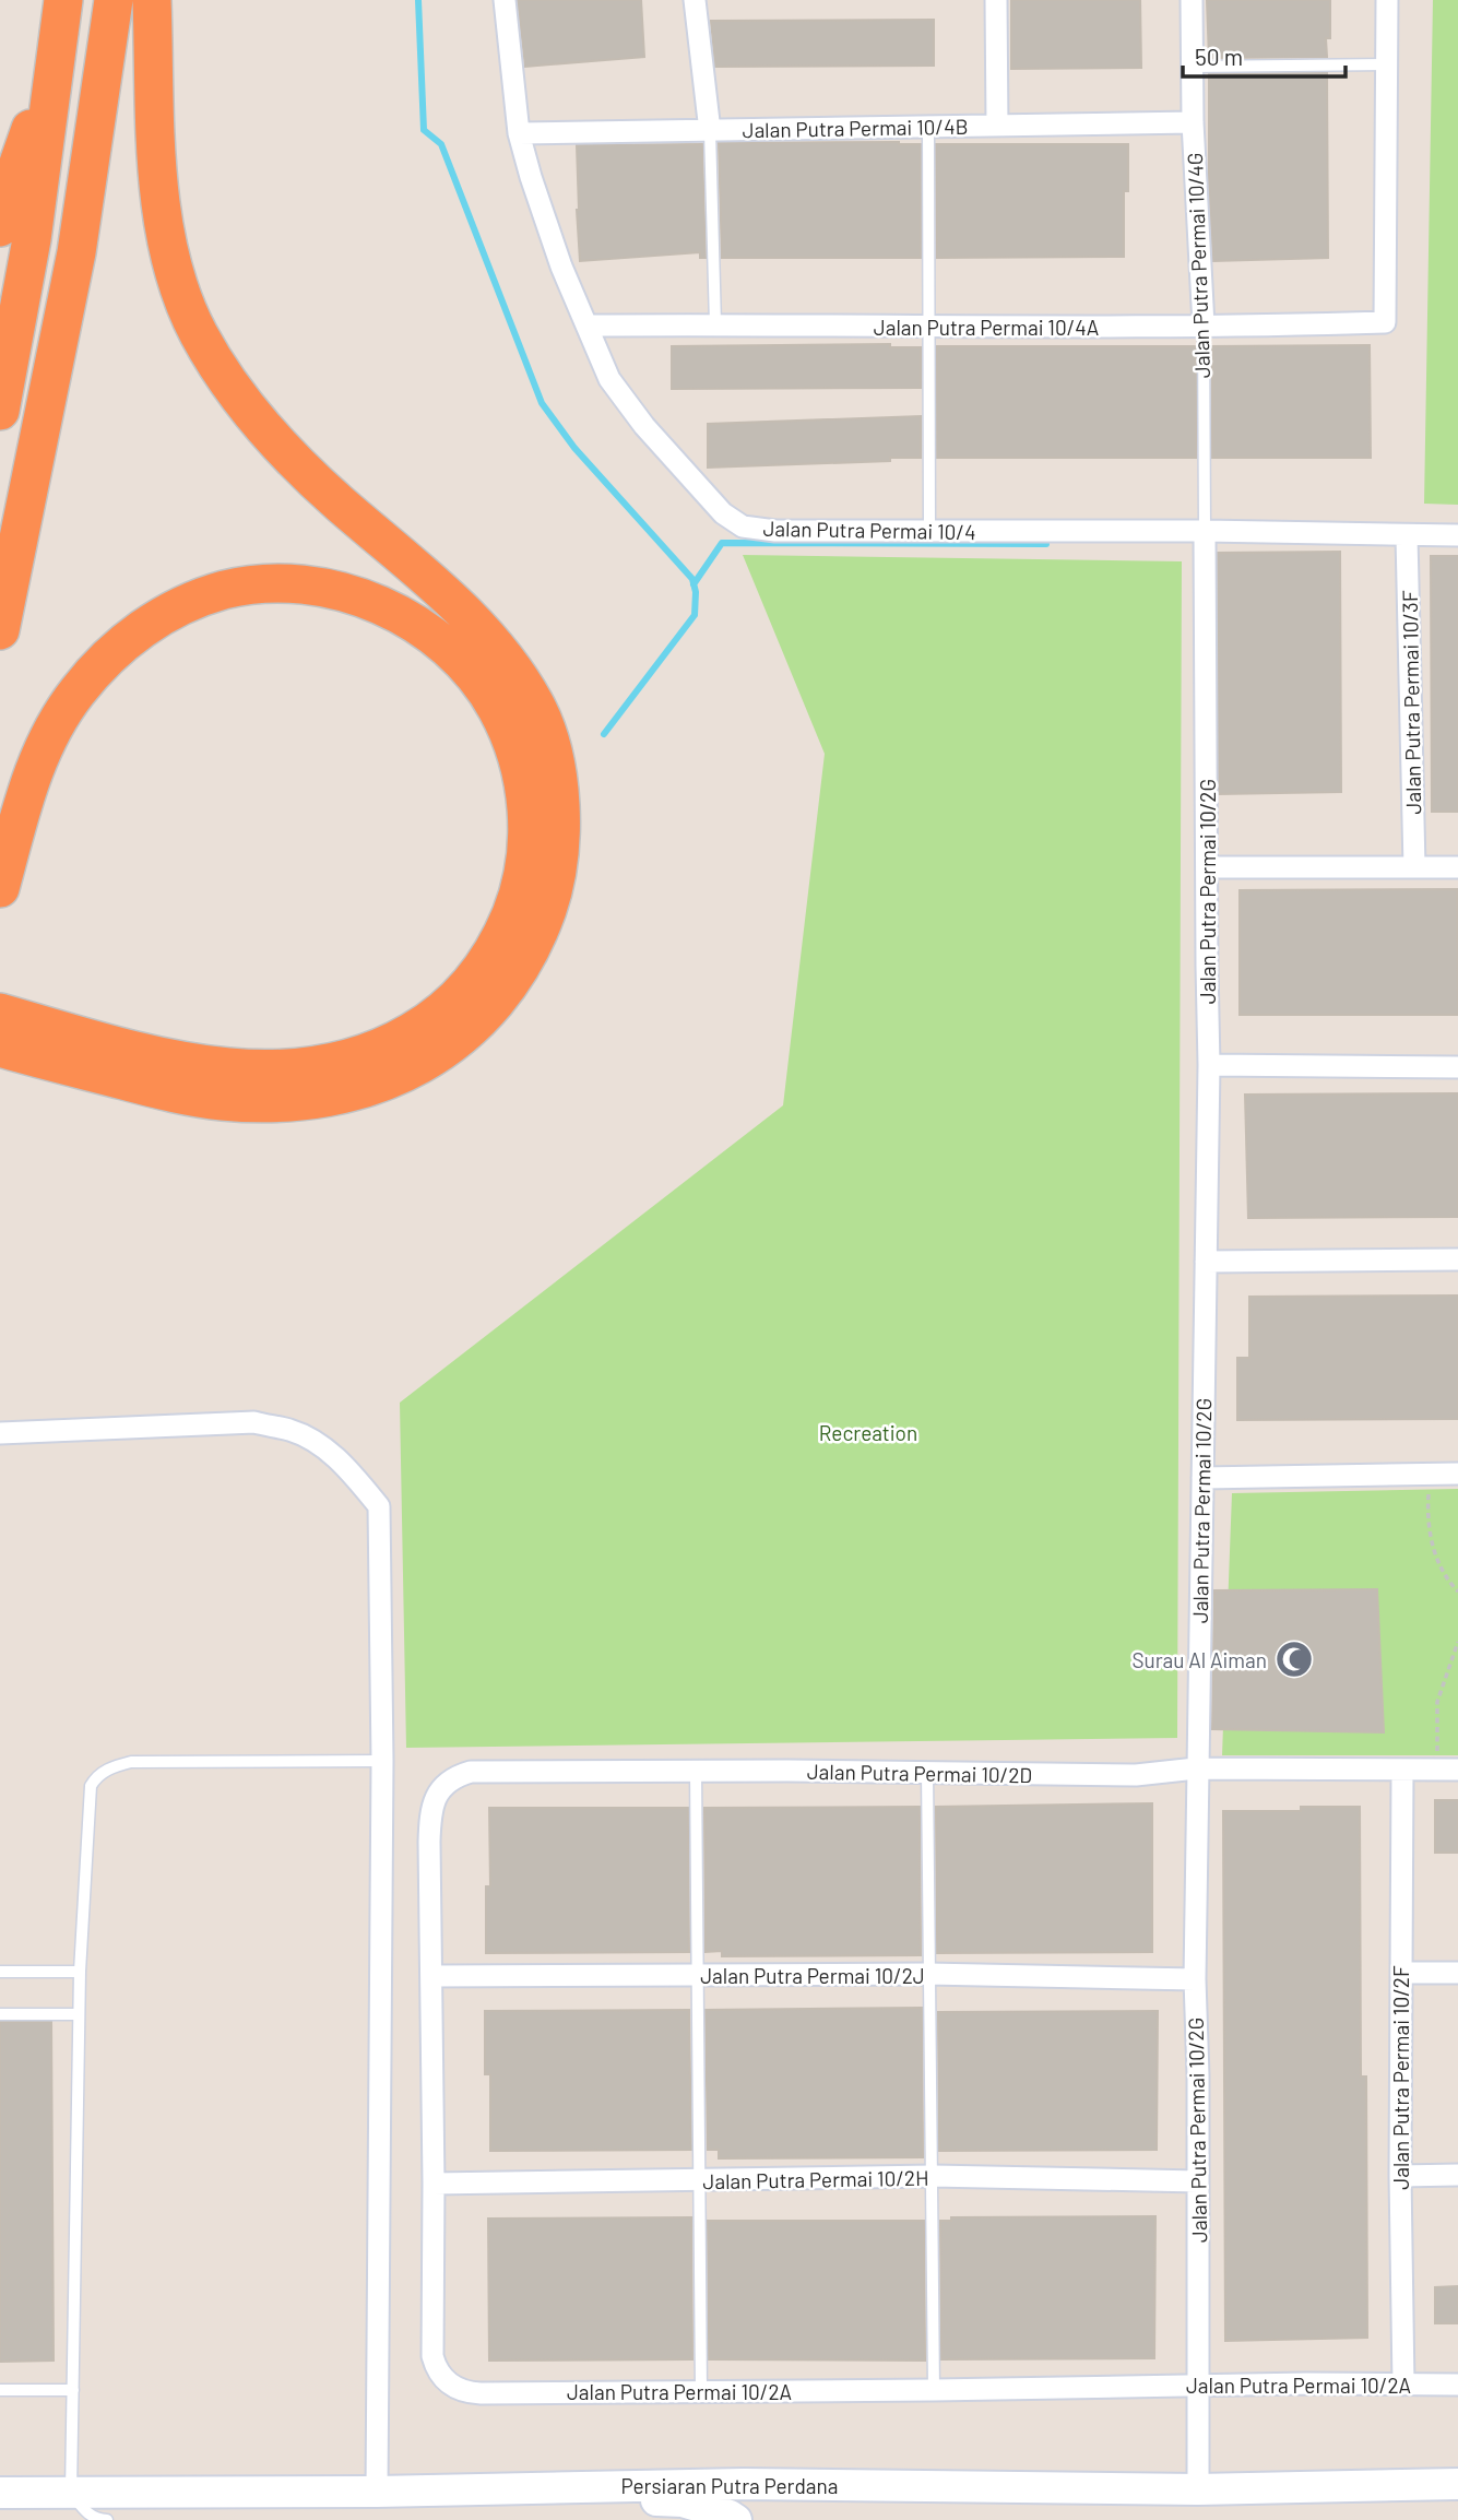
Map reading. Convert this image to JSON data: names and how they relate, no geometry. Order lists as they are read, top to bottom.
{
  "streets": {
    "main road": ["Persiaran Putra Perdana"],
    "street": [
      "Jalan Putra Permai 10/4B",
      "Jalan Putra Permai 10/4G",
      "Jalan Putra Permai 10/4A",
      "Jalan Putra Permai 10/4",
      "Jalan Putra Permai 10/3F",
      "Jalan Putra Permai 10/2G",
      "Jalan Putra Permai 10/2D",
      "Jalan Putra Permai 10/2J",
      "Jalan Putra Permai 10/2F",
      "Jalan Putra Permai 10/2H",
      "Jalan Putra Permai 10/2A"
    ]
  },
  "crossings": [
    ["Jalan Putra Permai 10/4B", "Jalan Putra Permai 10/4G"],
    ["Jalan Putra Permai 10/4B", "Jalan Putra Permai 10/4"],
    ["Jalan Putra Permai 10/4G", "Jalan Putra Permai 10/4A"],
    ["Jalan Putra Permai 10/4G", "Jalan Putra Permai 10/4"],
    ["Jalan Putra Permai 10/4G", "Jalan Putra Permai 10/2G"],
    ["Jalan Putra Permai 10/4A", "Jalan Putra Permai 10/4"],
    ["Jalan Putra Permai 10/4", "Jalan Putra Permai 10/3F"],
    ["Jalan Putra Permai 10/4", "Jalan Putra Permai 10/2G"],
    ["Jalan Putra Permai 10/2G", "Jalan Putra Permai 10/2D"],
    ["Jalan Putra Permai 10/2G", "Jalan Putra Permai 10/2J"],
    ["Jalan Putra Permai 10/2G", "Jalan Putra Permai 10/2H"],
    ["Jalan Putra Permai 10/2G", "Jalan Putra Permai 10/2A"],
    ["Jalan Putra Permai 10/2G", "Persiaran Putra Perdana"],
    ["Jalan Putra Permai 10/2D", "Jalan Putra Permai 10/2F"],
    ["Jalan Putra Permai 10/2D", "Jalan Putra Permai 10/2A"],
    ["Jalan Putra Permai 10/2J", "Jalan Putra Permai 10/2A"],
    ["Jalan Putra Permai 10/2F", "Jalan Putra Permai 10/2A"],
    ["Jalan Putra Permai 10/2H", "Jalan Putra Permai 10/2A"]
  ],
  "parks": ["Recreation"],
  "places": {
    "mosque": ["Surau Al Aiman"]
  },
  "scale_bar": "50 m"
}
